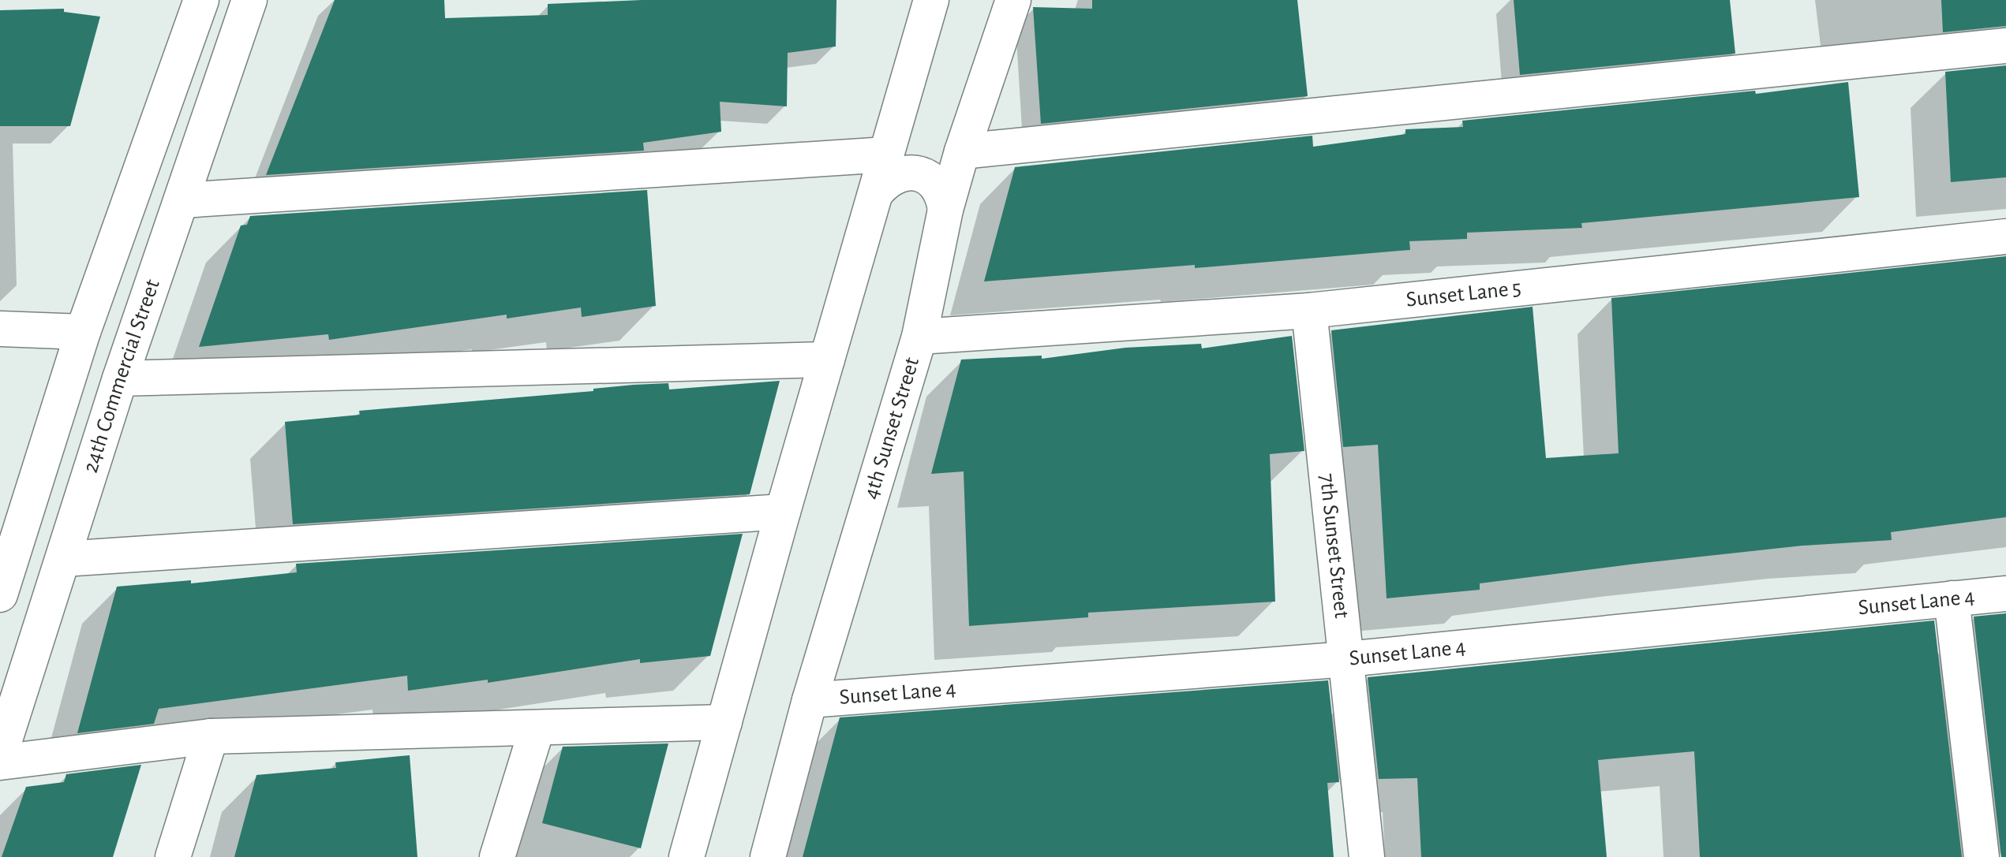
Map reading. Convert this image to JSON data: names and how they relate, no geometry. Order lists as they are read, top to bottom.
{
  "streets": {
    "street": [
      "Sunset Lane 5",
      "24th Commercial Street",
      "4th Sunset Street",
      "7th Sunset Street",
      "Sunset Lane 4"
    ]
  },
  "crossings": [
    ["Sunset Lane 5", "4th Sunset Street"],
    ["Sunset Lane 5", "7th Sunset Street"],
    ["4th Sunset Street", "Sunset Lane 4"],
    ["7th Sunset Street", "Sunset Lane 4"]
  ]
}
